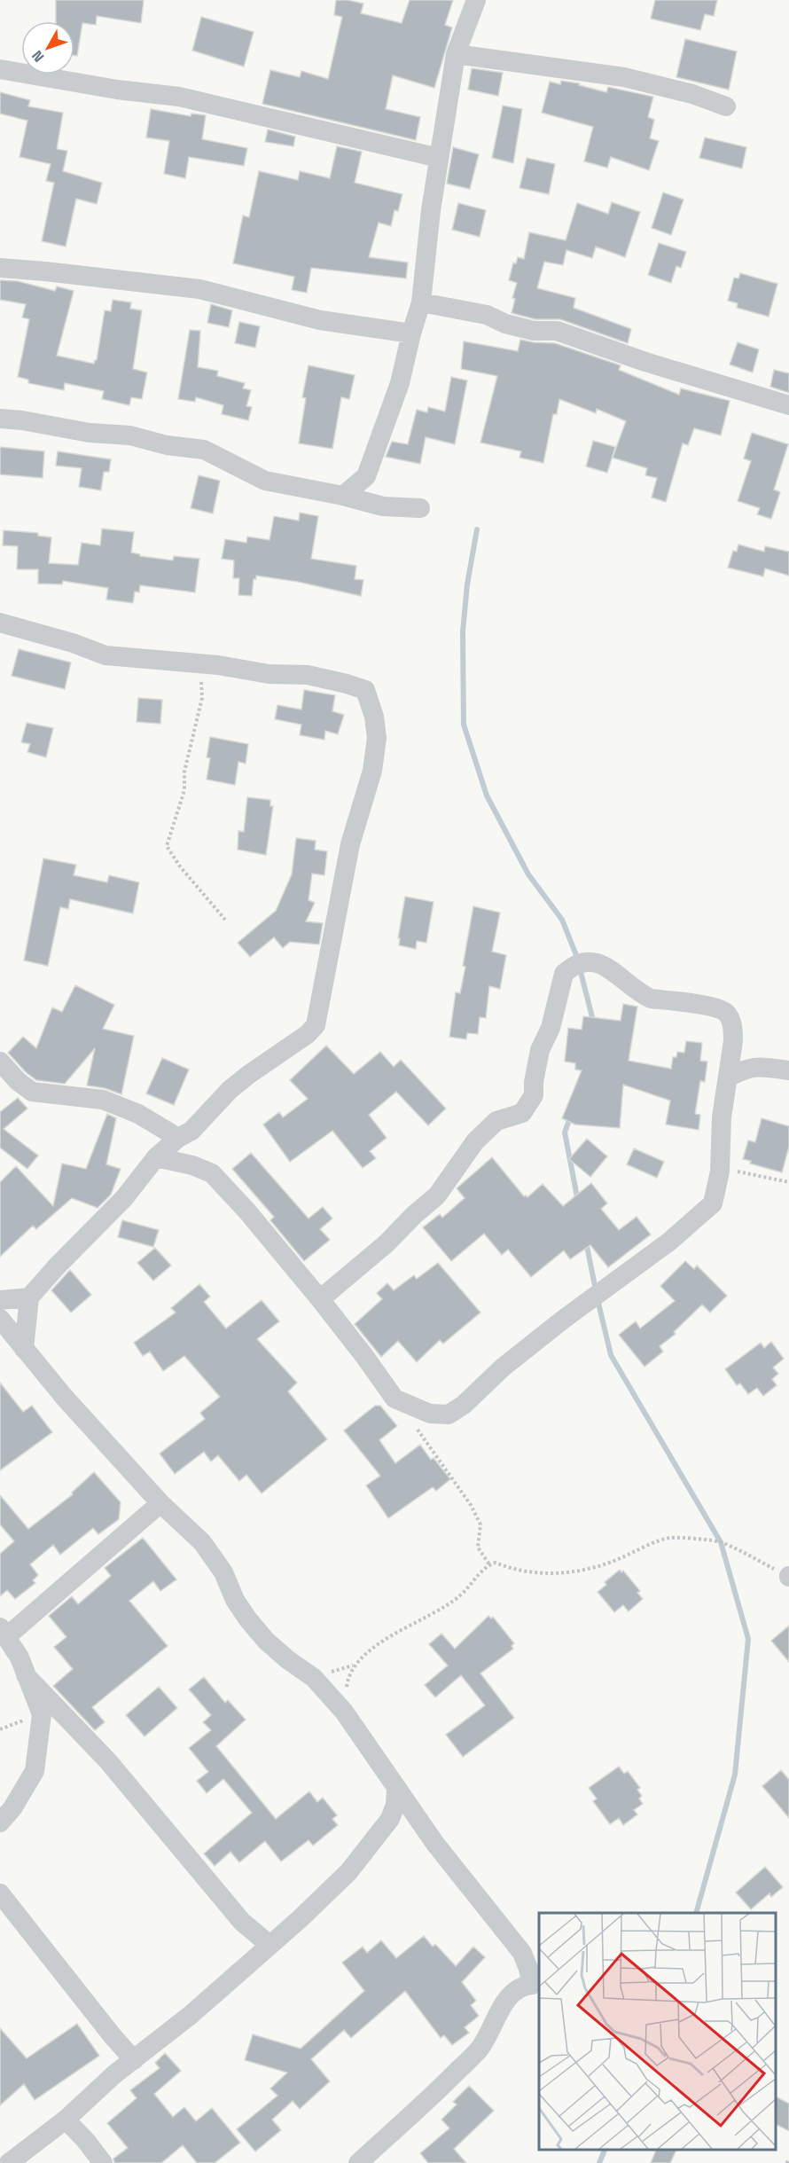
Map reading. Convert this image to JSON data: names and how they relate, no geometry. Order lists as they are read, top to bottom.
{
  "north": "bottom left"
}
